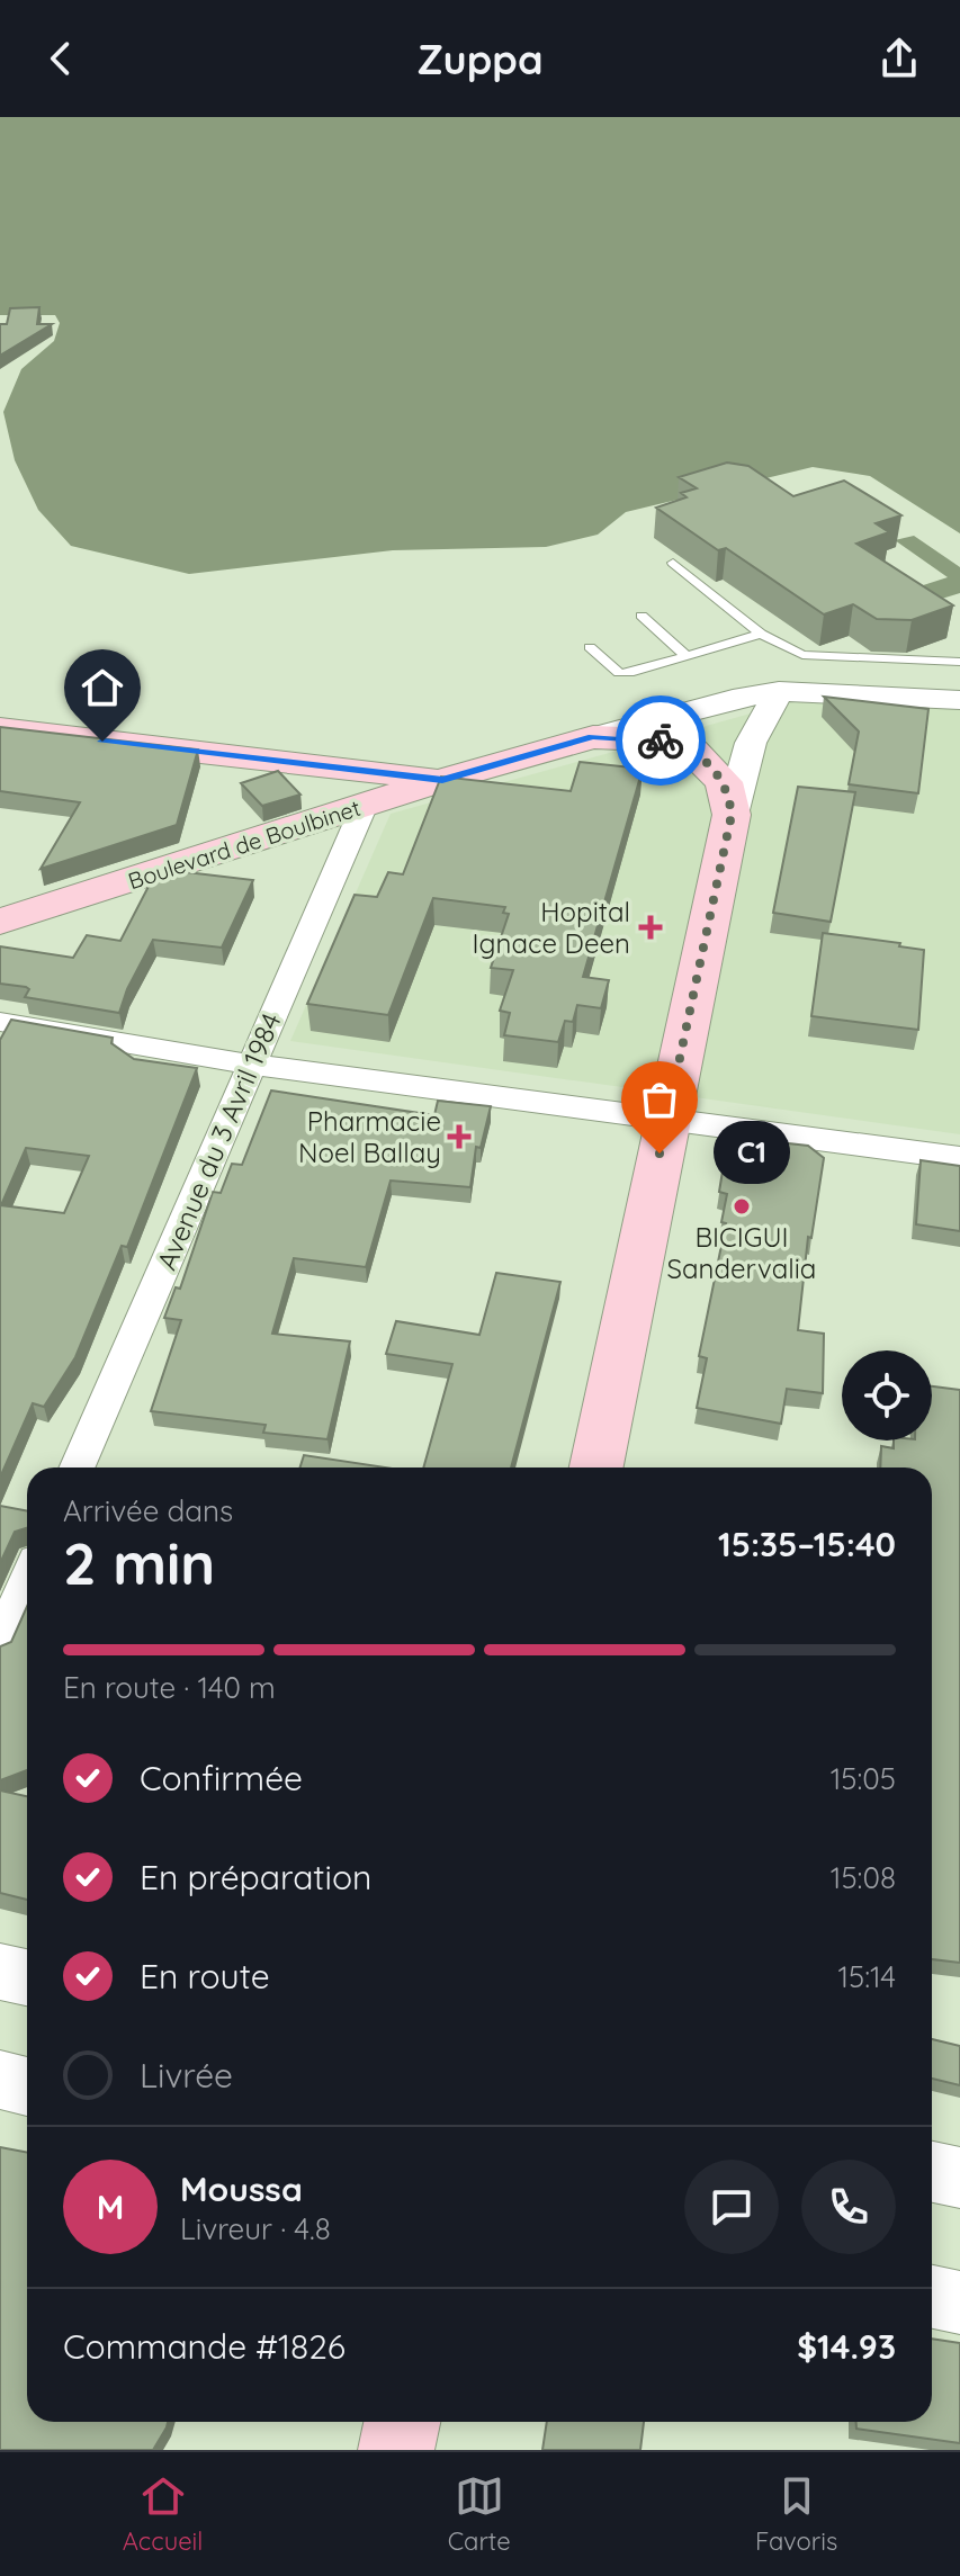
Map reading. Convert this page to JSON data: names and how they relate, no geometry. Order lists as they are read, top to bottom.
{
  "streets": {
    "main road": ["Boulevard de Boulbinet"],
    "street": ["Avenue du 3 Avril 1984"]
  },
  "crossings": [
    ["Boulevard de Boulbinet", "Avenue du 3 Avril 1984"]
  ],
  "places": {
    "health": ["Hopital Ignace Deen", "Pharmacie Noel Ballay"],
    "other": ["C1", "BICIGUI Sandervalia"]
  },
  "page": {
    "header": "Zuppa",
    "bubble": "C1",
    "heading": ["2 min", "Arrivée dans", "15:35–15:40"],
    "panel": [
      "Moussa",
      "Livreur · 4.8",
      "Commande #1826",
      "$14.93"
    ],
    "bar": "En route · 140 m",
    "list": [
      ["Confirmée", "15:05"],
      ["En préparation", "15:08"],
      ["En route", "15:14"],
      "Livrée"
    ],
    "round": "M",
    "tabs": ["Accueil", "Carte", "Favoris"]
  }
}
